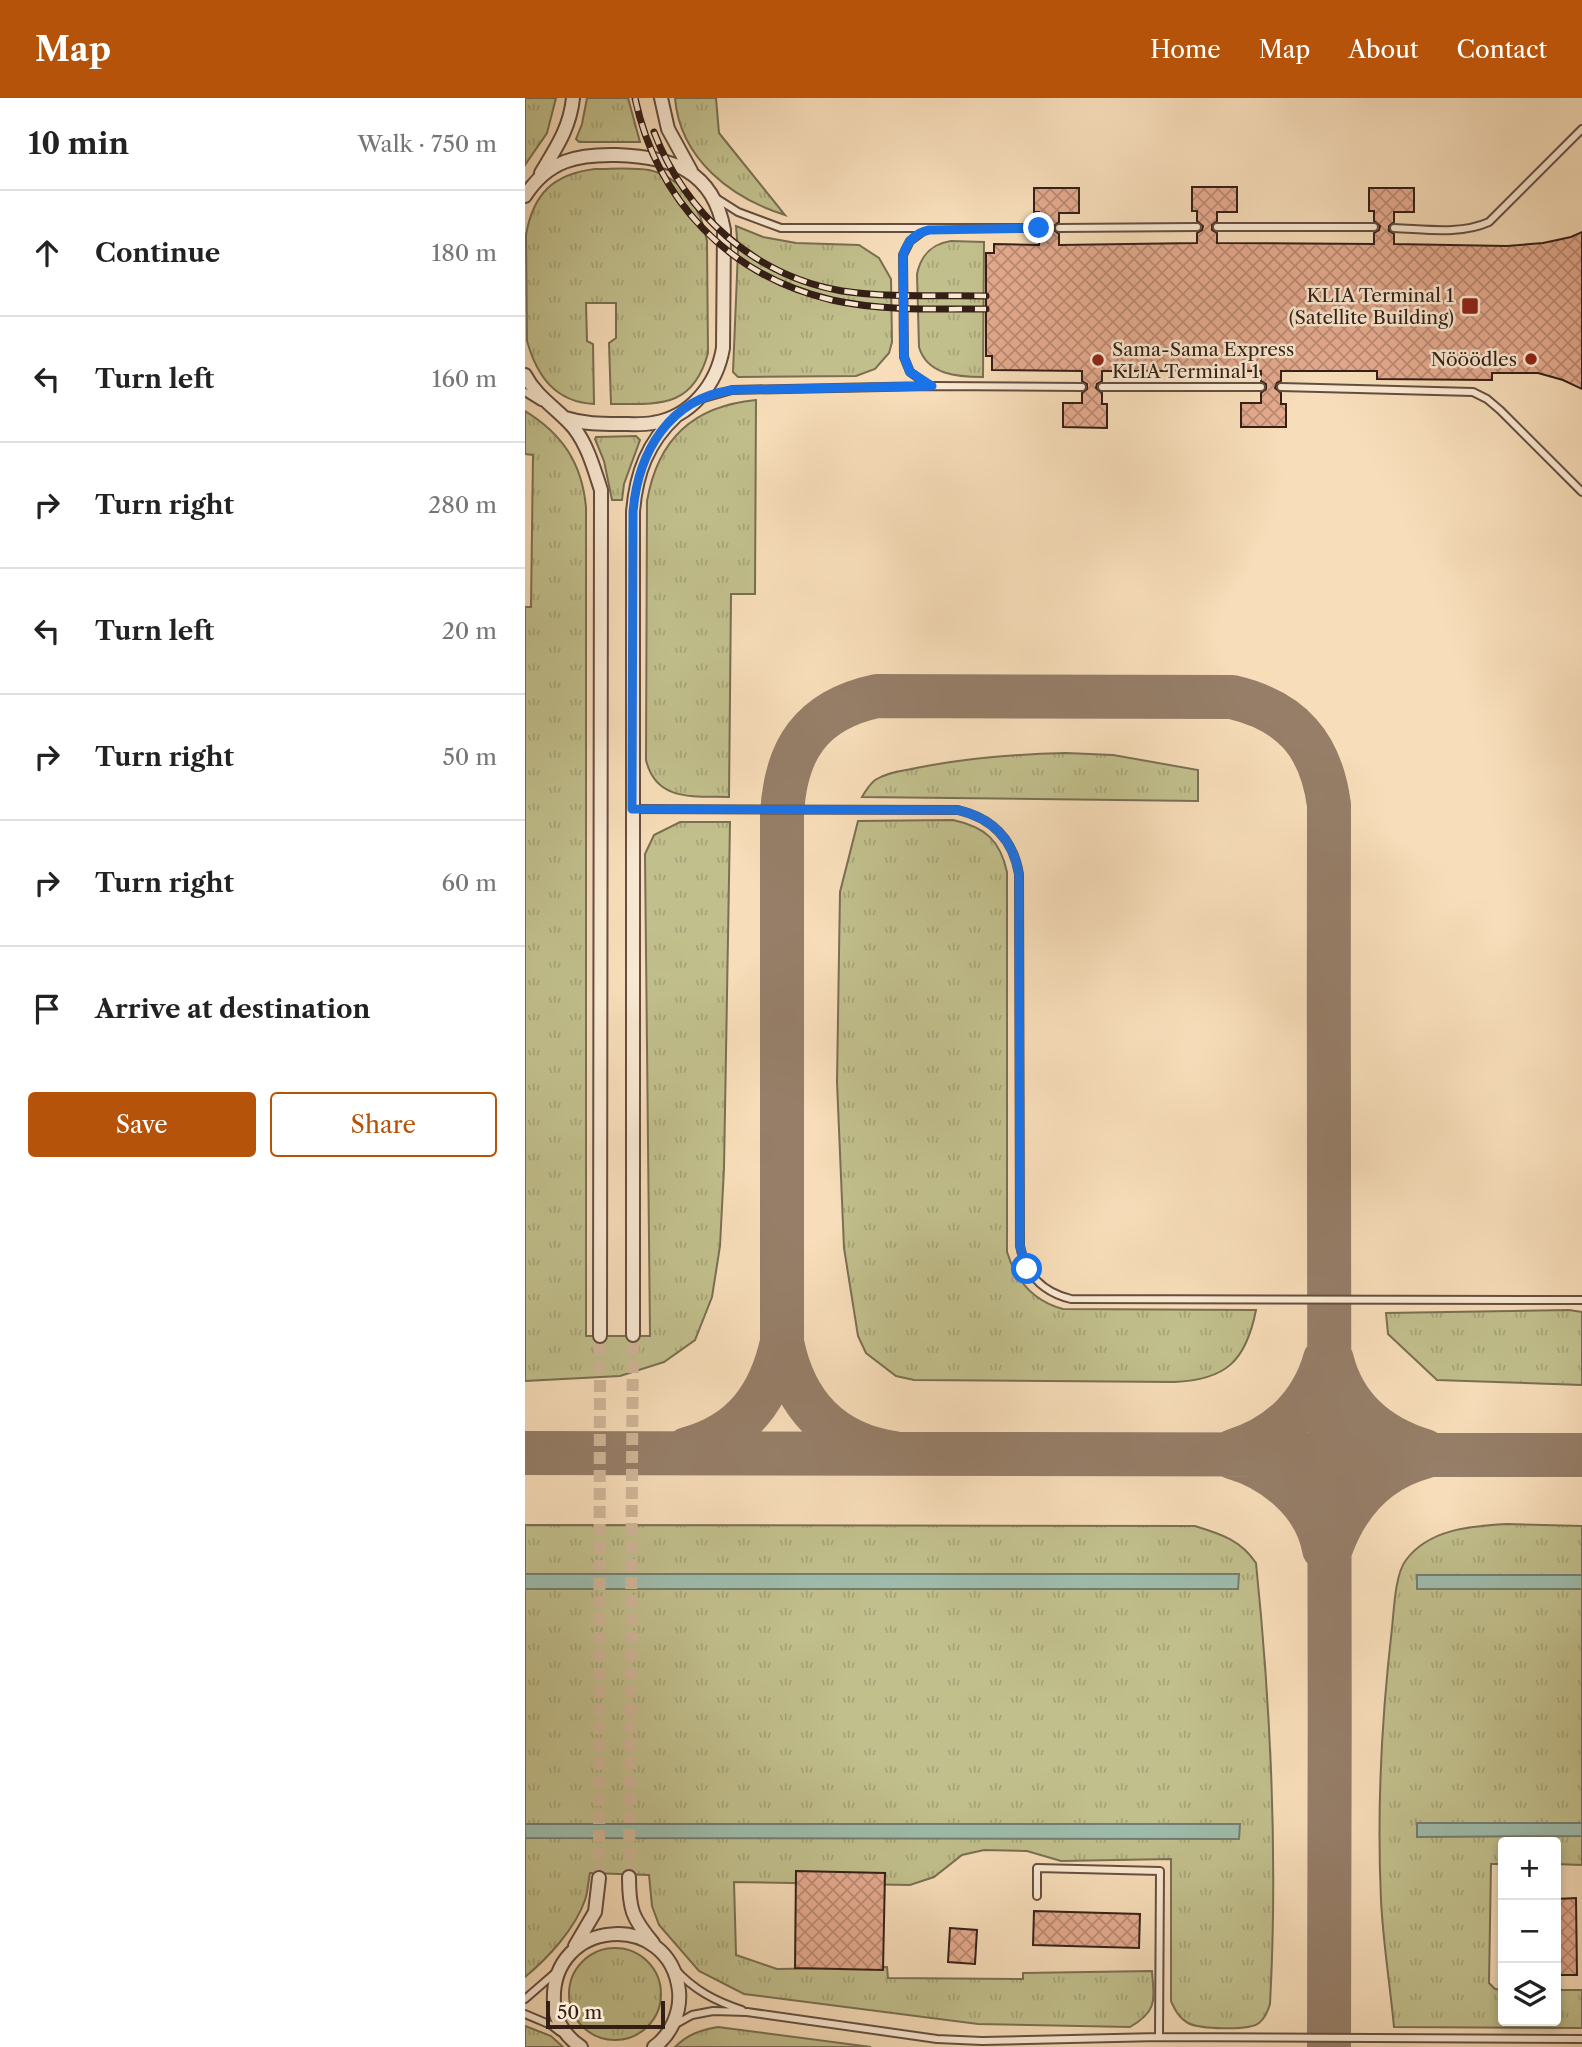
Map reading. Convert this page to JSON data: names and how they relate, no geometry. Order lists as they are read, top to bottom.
{
  "places": {
    "transit": ["KLIA Terminal 1 (Satellite Building)"],
    "other": ["Nööödles", "Sama-Sama Express KLIA Terminal 1"]
  },
  "scale_bar": "50 m",
  "page": {
    "header": "Map",
    "nav": [
      "Home",
      "Map",
      "About",
      "Contact"
    ],
    "heading": ["10 min", "Walk · 750 m"],
    "list": [
      ["Continue", "180 m"],
      ["Turn left", "160 m"],
      ["Turn right", "280 m"],
      ["Turn left", "20 m"],
      ["Turn right", "50 m"],
      ["Turn right", "60 m"],
      "Arrive at destination"
    ],
    "buttons": ["Save", "Share"],
    "map_buttons": ["+", "−"],
    "scale": "50 m"
  }
}
